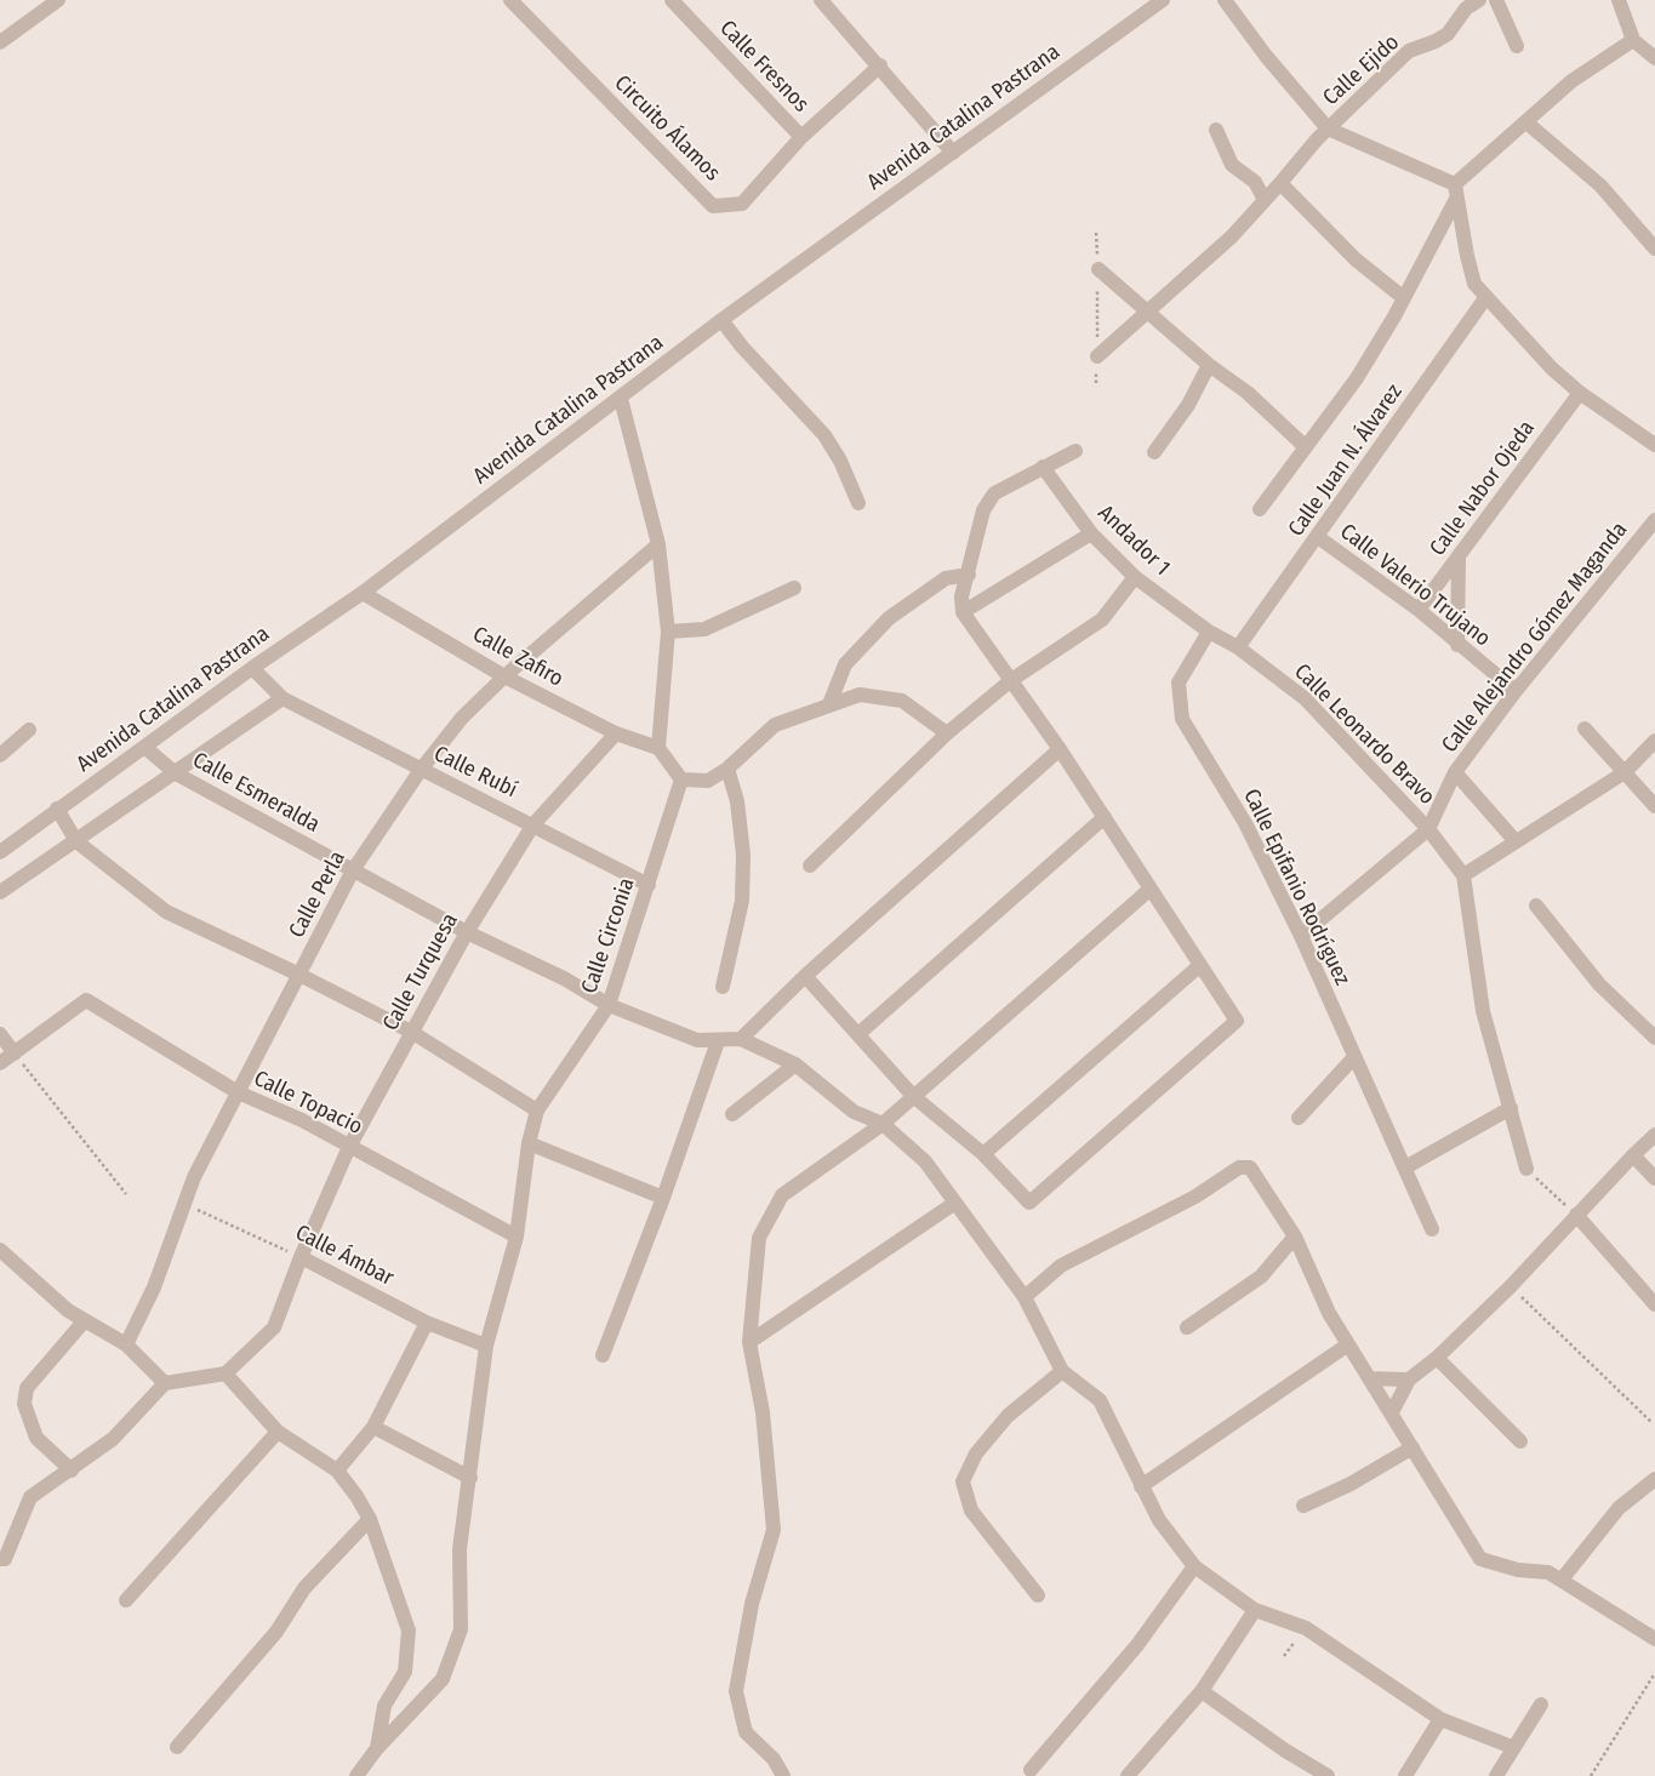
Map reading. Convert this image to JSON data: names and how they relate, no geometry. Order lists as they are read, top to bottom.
{
  "streets": {
    "street": [
      "Calle Fresnos",
      "Calle Ejido",
      "Avenida Catalina Pastrana",
      "Circuito Álamos",
      "Calle Juan N. Álvarez",
      "Calle Nabor Ojeda",
      "Andador 1",
      "Calle Valerio Trujano",
      "Calle Alejandro Gómez Maganda",
      "Calle Zafiro",
      "Calle Leonardo Bravo",
      "Calle Rubí",
      "Calle Esmeralda",
      "Calle Epifanio Rodríguez",
      "Calle Perla",
      "Calle Circonia",
      "Calle Turquesa",
      "Calle Topacio",
      "Calle Ámbar"
    ]
  },
  "crossings": [
    ["Calle Fresnos", "Circuito Álamos"],
    ["Avenida Catalina Pastrana", "Calle Zafiro"],
    ["Avenida Catalina Pastrana", "Calle Rubí"],
    ["Avenida Catalina Pastrana", "Calle Esmeralda"],
    ["Calle Juan N. Álvarez", "Calle Valerio Trujano"],
    ["Calle Juan N. Álvarez", "Calle Leonardo Bravo"],
    ["Calle Nabor Ojeda", "Calle Valerio Trujano"],
    ["Andador 1", "Calle Leonardo Bravo"],
    ["Andador 1", "Calle Epifanio Rodríguez"],
    ["Calle Valerio Trujano", "Calle Alejandro Gómez Maganda"],
    ["Calle Alejandro Gómez Maganda", "Calle Leonardo Bravo"],
    ["Calle Alejandro Gómez Maganda", "Calle Epifanio Rodríguez"],
    ["Calle Zafiro", "Calle Perla"],
    ["Calle Zafiro", "Calle Turquesa"],
    ["Calle Leonardo Bravo", "Calle Epifanio Rodríguez"],
    ["Calle Rubí", "Calle Perla"],
    ["Calle Rubí", "Calle Circonia"],
    ["Calle Rubí", "Calle Turquesa"],
    ["Calle Esmeralda", "Calle Perla"],
    ["Calle Esmeralda", "Calle Circonia"],
    ["Calle Esmeralda", "Calle Turquesa"],
    ["Calle Perla", "Calle Topacio"],
    ["Calle Perla", "Calle Ámbar"],
    ["Calle Circonia", "Calle Topacio"],
    ["Calle Circonia", "Calle Ámbar"],
    ["Calle Turquesa", "Calle Topacio"],
    ["Calle Turquesa", "Calle Ámbar"]
  ]
}
